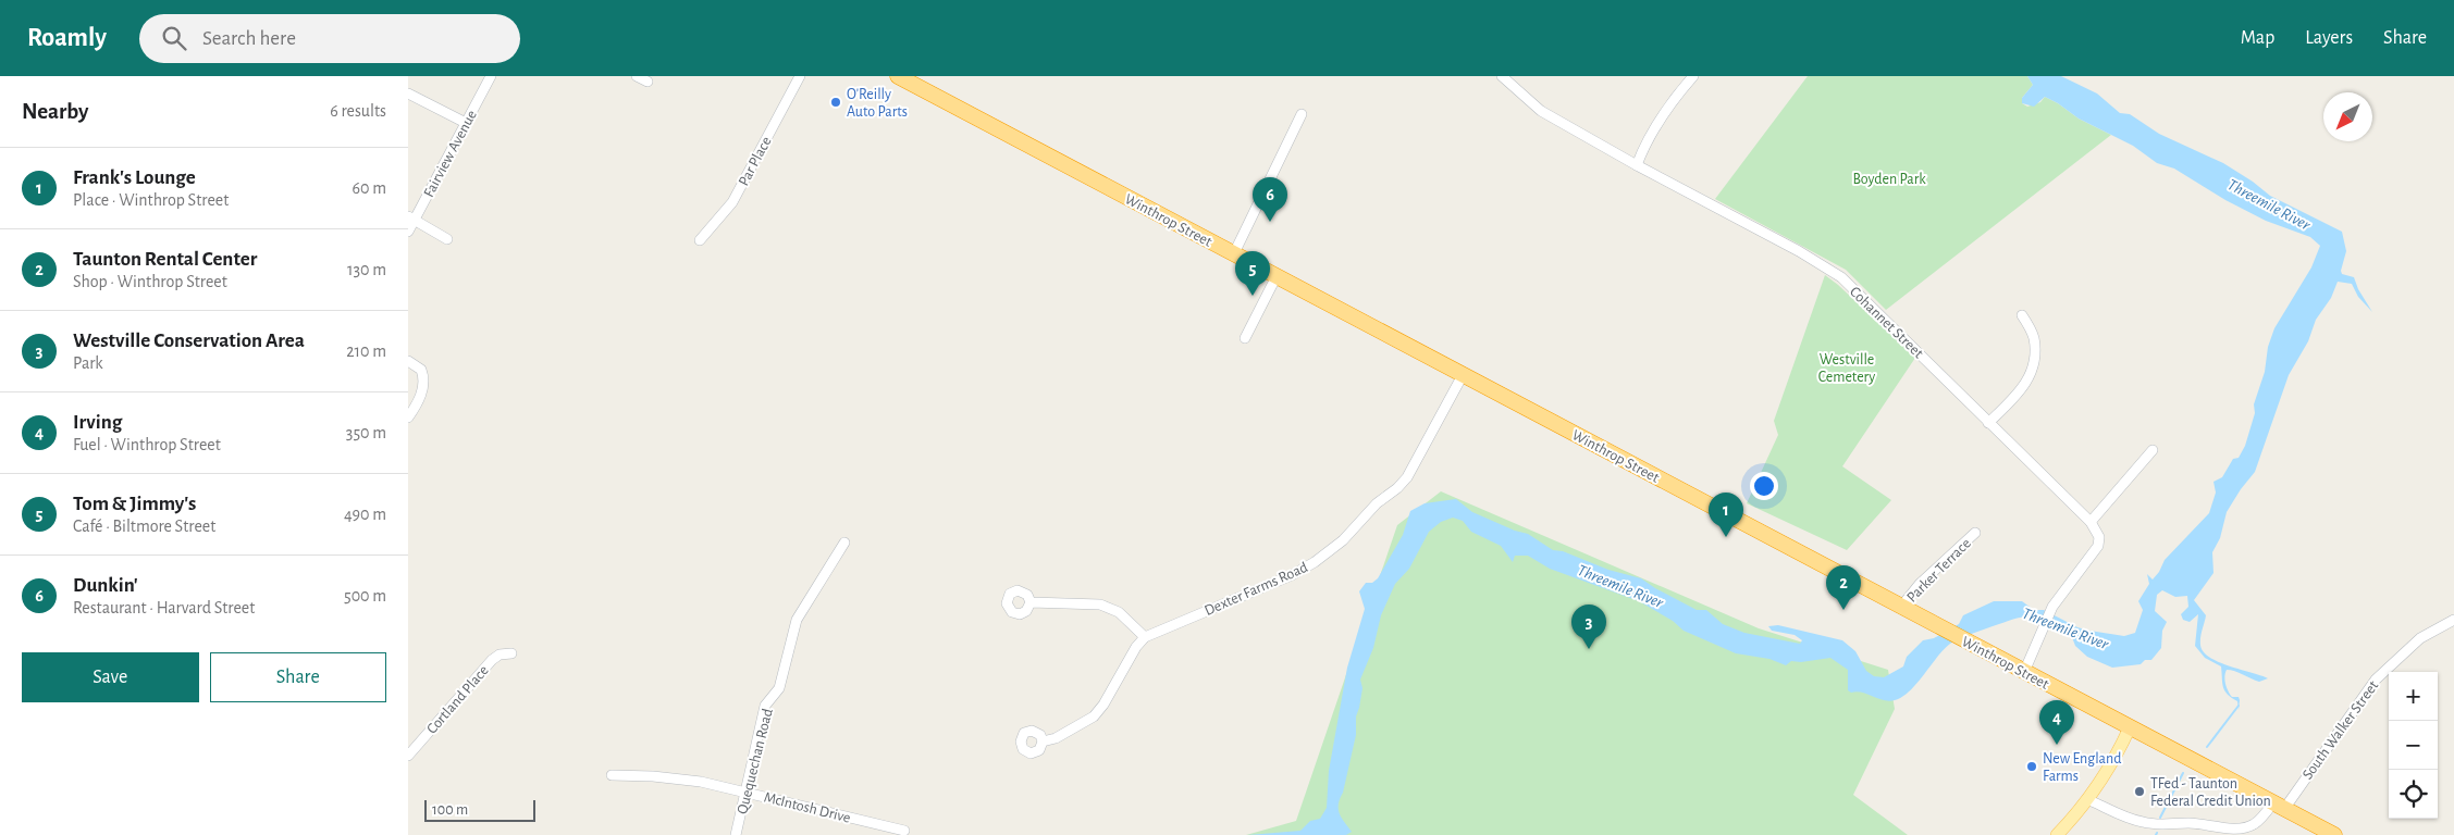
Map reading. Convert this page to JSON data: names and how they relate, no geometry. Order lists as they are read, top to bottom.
{
  "streets": {
    "highway": ["Winthrop Street"],
    "street": [
      "Fairview Avenue",
      "Par Place",
      "Cohannet Street",
      "Parker Terrace",
      "Dexter Farms Road",
      "Cortland Place",
      "South Walker Street",
      "Quequechan Road",
      "McIntosh Drive"
    ]
  },
  "crossings": [
    ["Winthrop Street", "Cohannet Street"],
    ["Winthrop Street", "Parker Terrace"],
    ["Winthrop Street", "Dexter Farms Road"],
    ["Winthrop Street", "South Walker Street"],
    ["Quequechan Road", "McIntosh Drive"]
  ],
  "water": ["Threemile River"],
  "parks": ["Boyden Park", "Westville Cemetery"],
  "places": ["O'Reilly Auto Parts", "New England Farms", "TFed - Taunton Federal Credit Union"],
  "scale_bar": "100 m",
  "north": "bottom left",
  "page": {
    "header": "Roamly",
    "search": "Search here",
    "nav": ["Map", "Layers", "Share"],
    "heading": ["Nearby", "6 results"],
    "list": [
      {
        "mark": "1",
        "name": "Frank's Lounge",
        "note": "Place · Winthrop Street",
        "value": "60 m"
      },
      {
        "mark": "2",
        "name": "Taunton Rental Center",
        "note": "Shop · Winthrop Street",
        "value": "130 m"
      },
      {
        "mark": "3",
        "name": "Westville Conservation Area",
        "note": "Park",
        "value": "210 m"
      },
      {
        "mark": "4",
        "name": "Irving",
        "note": "Fuel · Winthrop Street",
        "value": "350 m"
      },
      {
        "mark": "5",
        "name": "Tom & Jimmy's",
        "note": "Café · Biltmore Street",
        "value": "490 m"
      },
      {
        "mark": "6",
        "name": "Dunkin'",
        "note": "Restaurant · Harvard Street",
        "value": "500 m"
      }
    ],
    "pins": [
      "6",
      "5",
      "1",
      "2",
      "3",
      "4"
    ],
    "buttons": ["Save", "Share"],
    "map_buttons": ["+", "−"],
    "scale": "100 m"
  }
}
